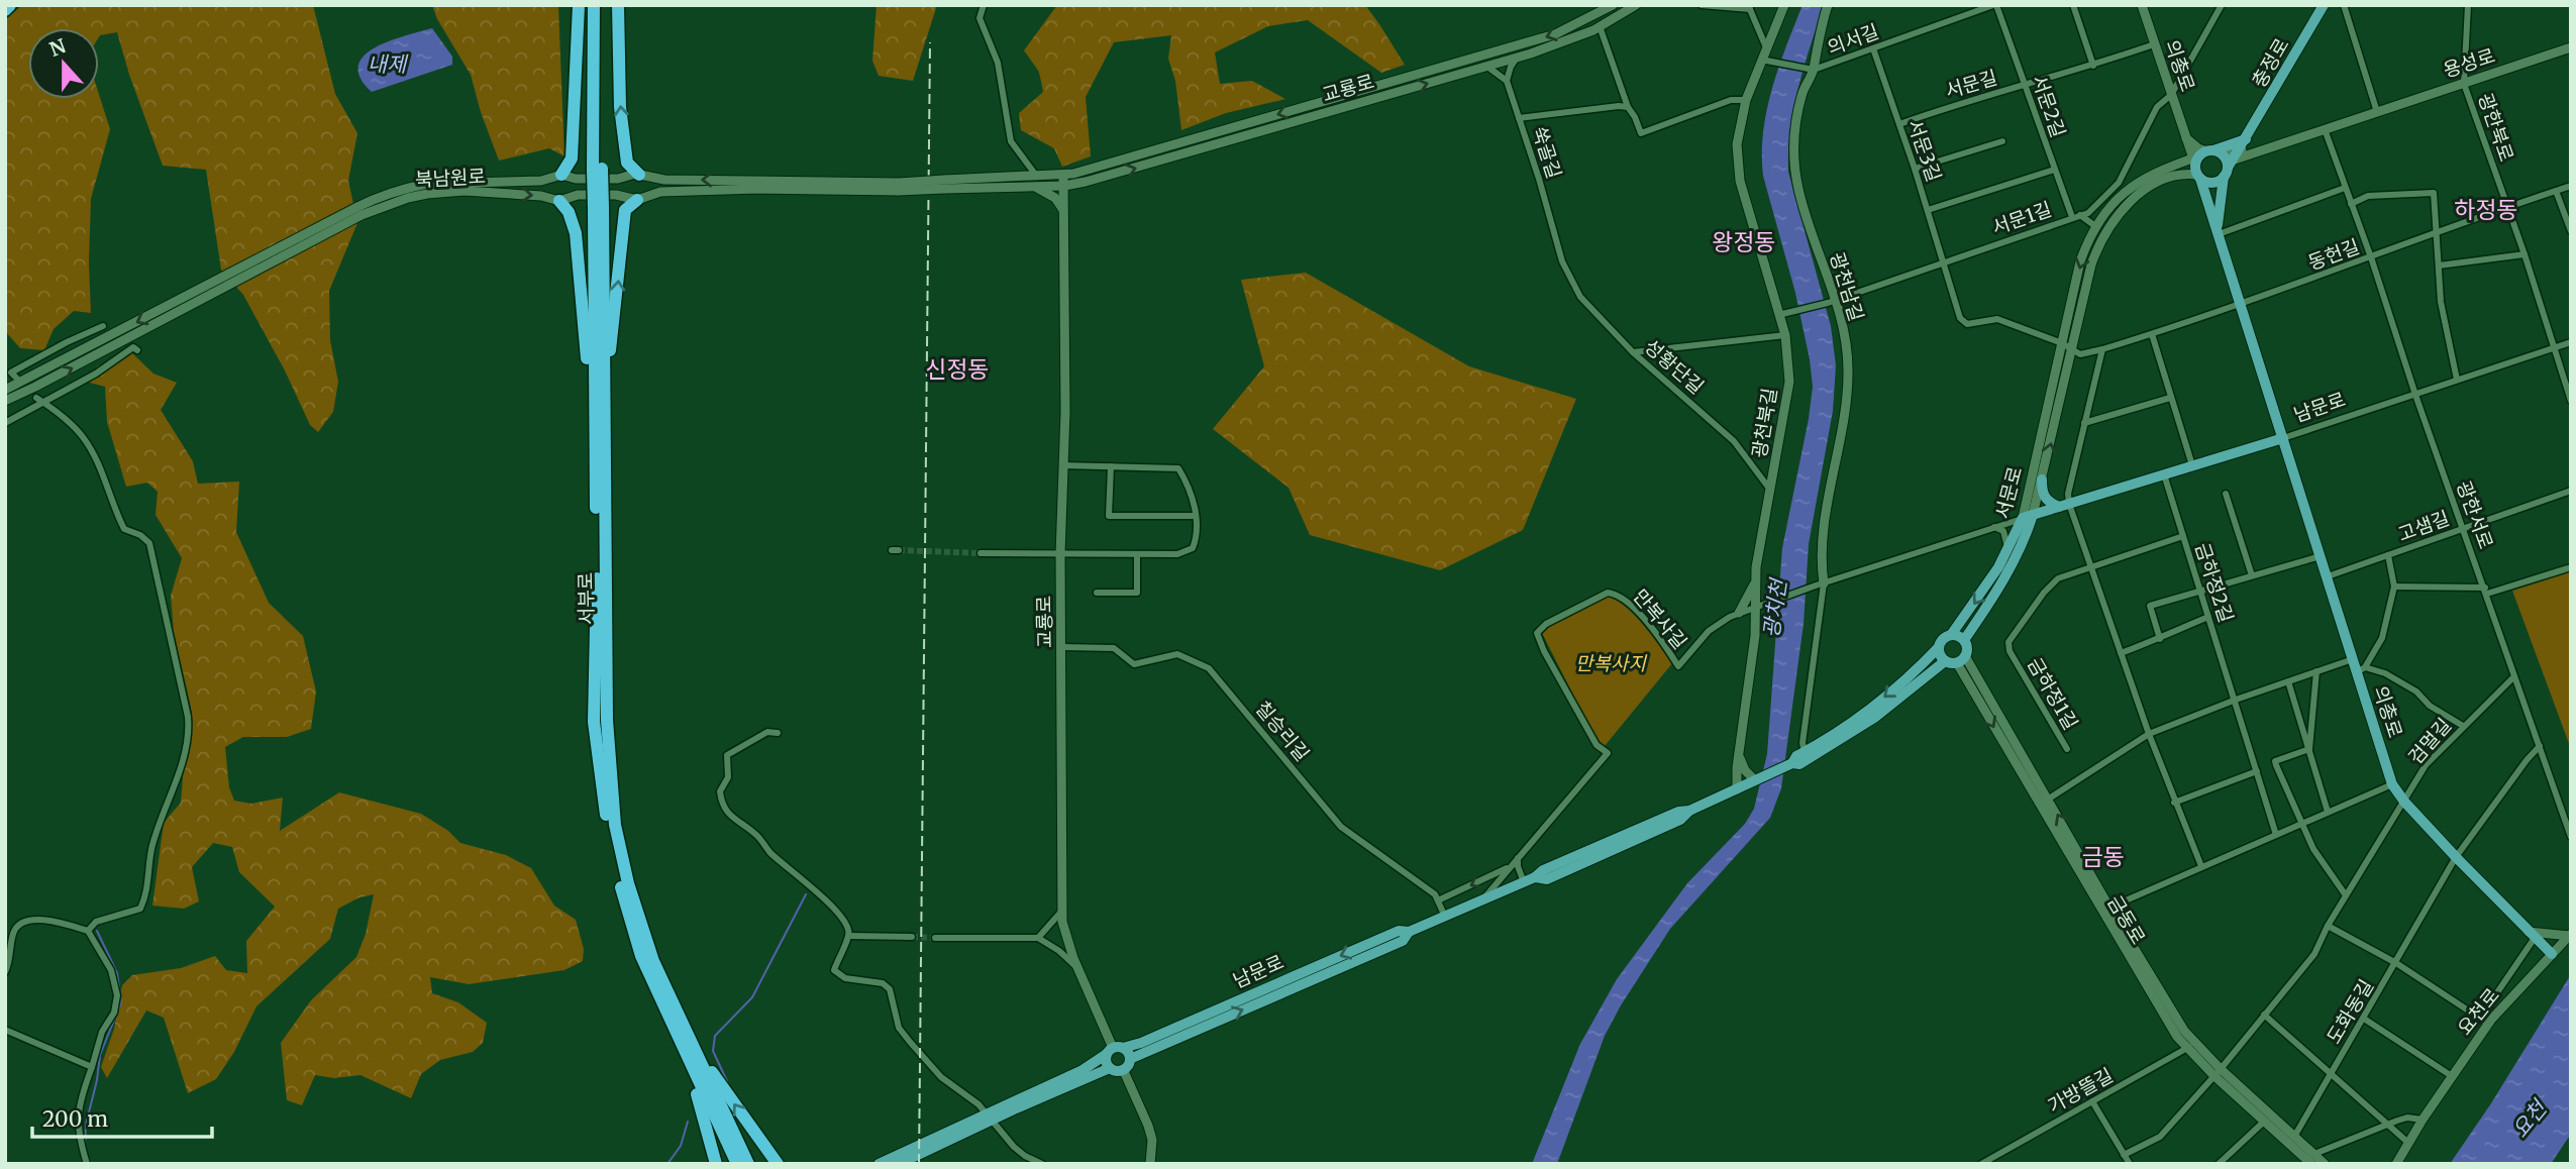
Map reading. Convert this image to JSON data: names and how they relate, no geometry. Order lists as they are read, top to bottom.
{
  "streets": {
    "highway": ["서부로"],
    "main road": [
      "충정로",
      "의총로",
      "남문로",
      "서문로",
      "금동로"
    ],
    "street": [
      "의서길",
      "용성로",
      "서문길",
      "교룡로",
      "서문2길",
      "광한북로",
      "서문3길",
      "쑥골길",
      "북남원로",
      "서문1길",
      "동헌길",
      "광천남길",
      "성황단길",
      "광천북길",
      "광한서로",
      "고샘길",
      "금하정2길",
      "만복사길",
      "금하정1길",
      "칠승리길",
      "검멀길",
      "도화동길",
      "요천로",
      "가방뜰길"
    ]
  },
  "crossings": [
    ["의서길", "서문2길"],
    ["의서길", "서문3길"],
    ["의서길", "광천남길"],
    ["의서길", "광천북길"],
    ["충정로", "용성로"],
    ["용성로", "의총로"],
    ["용성로", "광한북로"],
    ["용성로", "서문로"],
    ["용성로", "광한서로"],
    ["의총로", "서문길"],
    ["의총로", "서문1길"],
    ["의총로", "동헌길"],
    ["의총로", "남문로"],
    ["의총로", "서문로"],
    ["의총로", "고샘길"],
    ["의총로", "검멀길"],
    ["의총로", "도화동길"],
    ["의총로", "요천로"],
    ["서문길", "서문2길"],
    ["서문길", "서문3길"],
    ["교룡로", "남문로"],
    ["교룡로", "칠승리길"],
    ["서문2길", "서문1길"],
    ["광한북로", "동헌길"],
    ["광한북로", "남문로"],
    ["서문3길", "서문1길"],
    ["쑥골길", "성황단길"],
    ["서문1길", "광천남길"],
    ["서문1길", "광천북길"],
    ["동헌길", "광한서로"],
    ["광천남길", "남문로"],
    ["성황단길", "광천북길"],
    ["남문로", "광천북길"],
    ["남문로", "서문로"],
    ["남문로", "광한서로"],
    ["남문로", "금하정2길"],
    ["남문로", "만복사길"],
    ["남문로", "칠승리길"],
    ["서문로", "금동로"],
    ["광한서로", "고샘길"],
    ["광한서로", "검멀길"],
    ["금하정2길", "금하정1길"],
    ["금동로", "도화동길"],
    ["금동로", "가방뜰길"],
    ["도화동길", "요천로"]
  ],
  "districts": [
    "하정동",
    "왕정동",
    "신정동",
    "금동"
  ],
  "water": ["내제", "광치천", "요천"],
  "parks": ["만복사지"],
  "scale_bar": "200 m",
  "north": "top"
}
